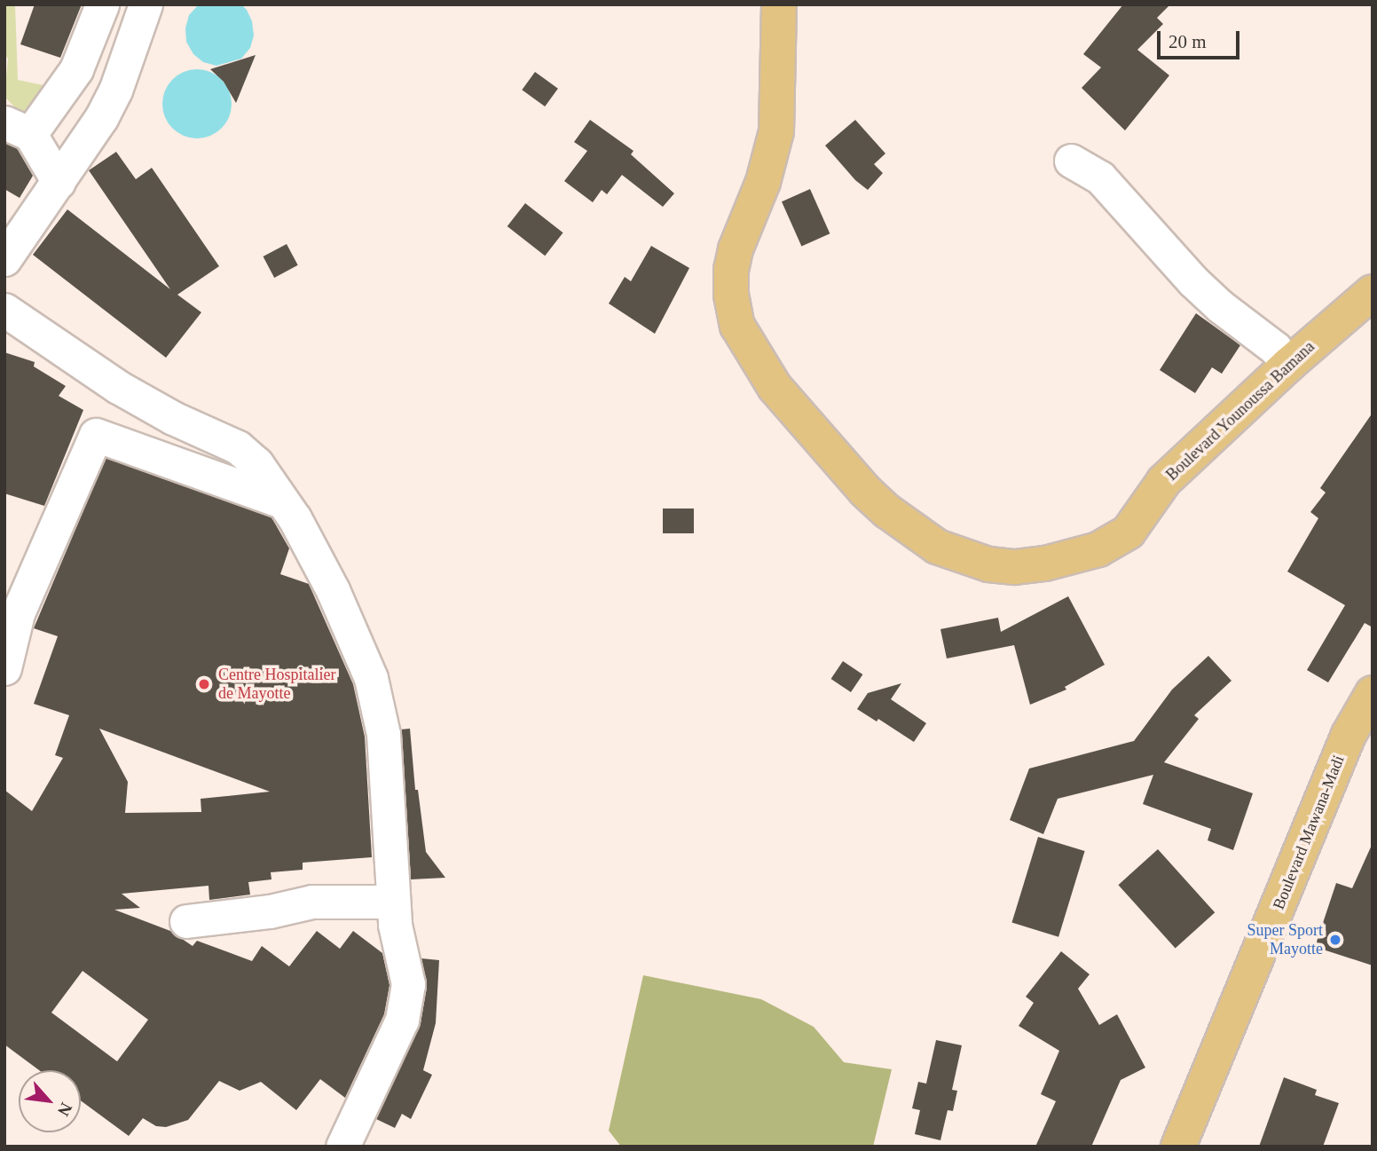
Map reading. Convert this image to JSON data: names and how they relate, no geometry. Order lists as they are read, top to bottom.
{
  "streets": {
    "main road": ["Boulevard Younoussa Bamana", "Boulevard Mawana-Madi"]
  },
  "places": ["Centre Hospitalier de Mayotte", "Super Sport Mayotte"],
  "scale_bar": "20 m",
  "north": "bottom right"
}
